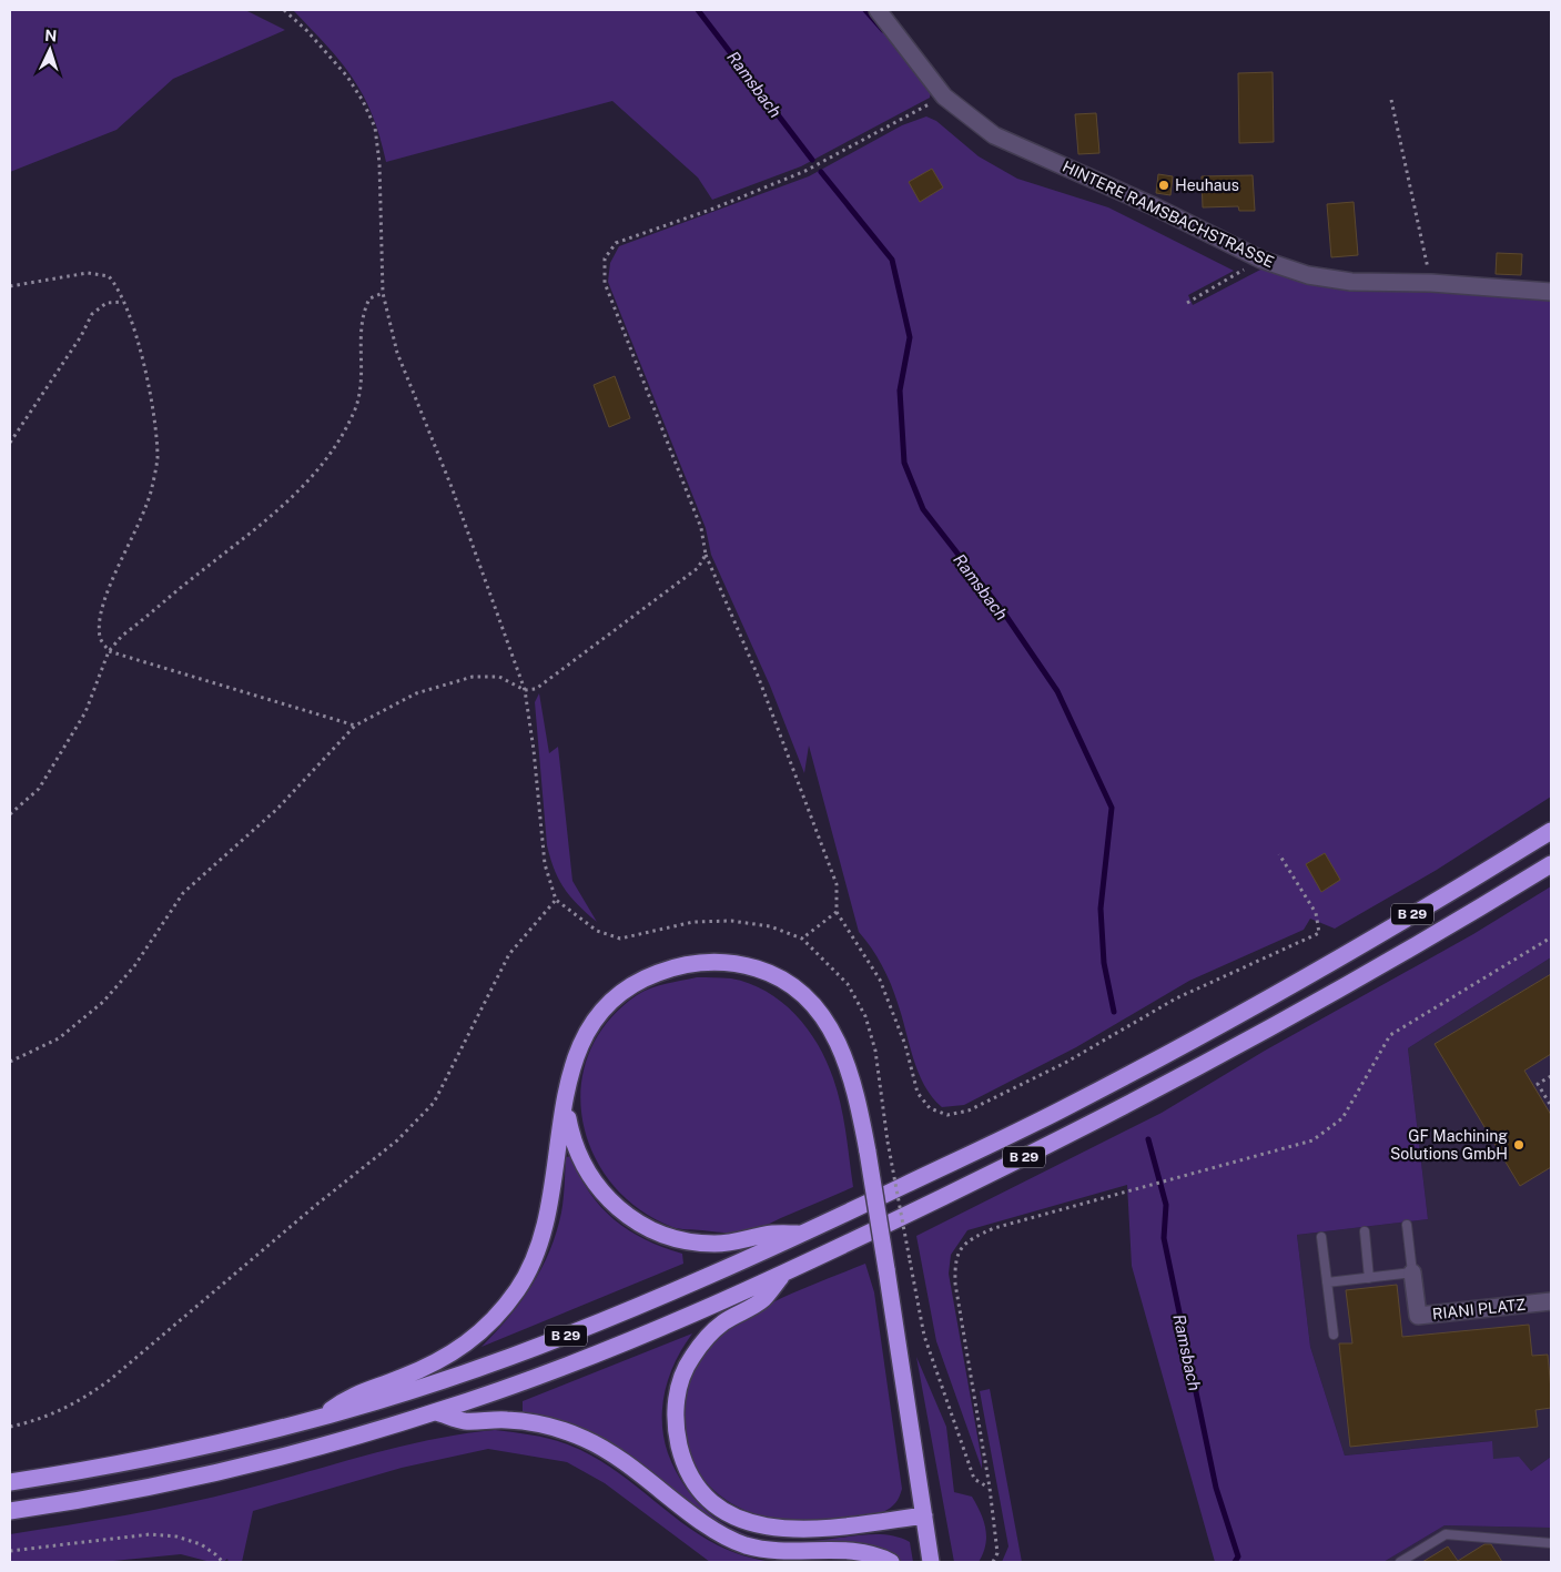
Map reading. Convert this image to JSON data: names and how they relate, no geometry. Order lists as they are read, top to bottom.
{
  "streets": {
    "highway": ["B 29"],
    "street": ["HINTERE RAMSBACHSTRASSE", "RIANI PLATZ"]
  },
  "water": ["Ramsbach"],
  "places": ["Heuhaus", "GF Machining Solutions GmbH"],
  "north": "top"
}
